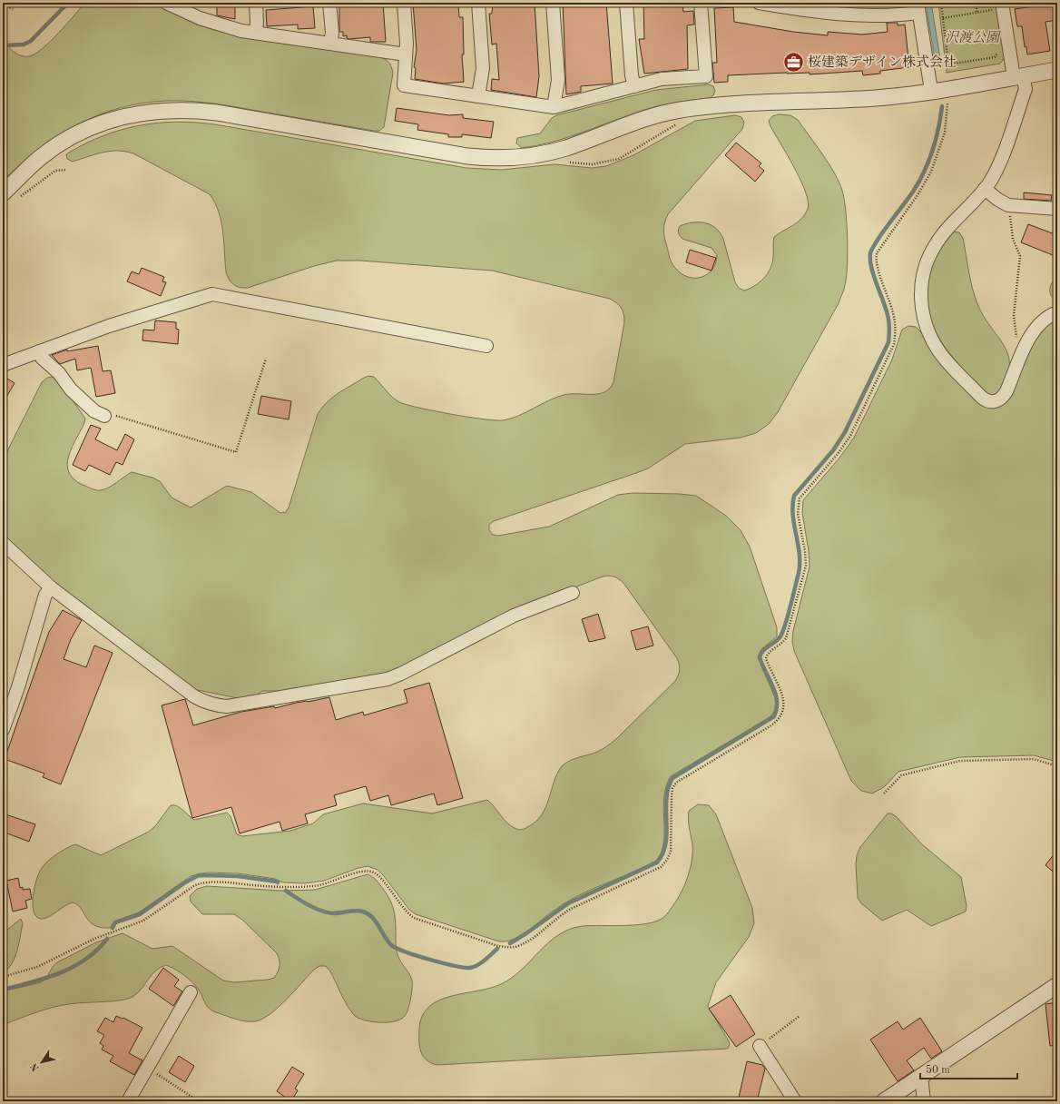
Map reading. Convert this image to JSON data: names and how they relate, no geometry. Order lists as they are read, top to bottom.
{
  "parks": ["沢渡公園"],
  "places": {
    "office": ["桜建築デザイン株式会社"]
  },
  "scale_bar": "50 m",
  "north": "bottom left"
}
